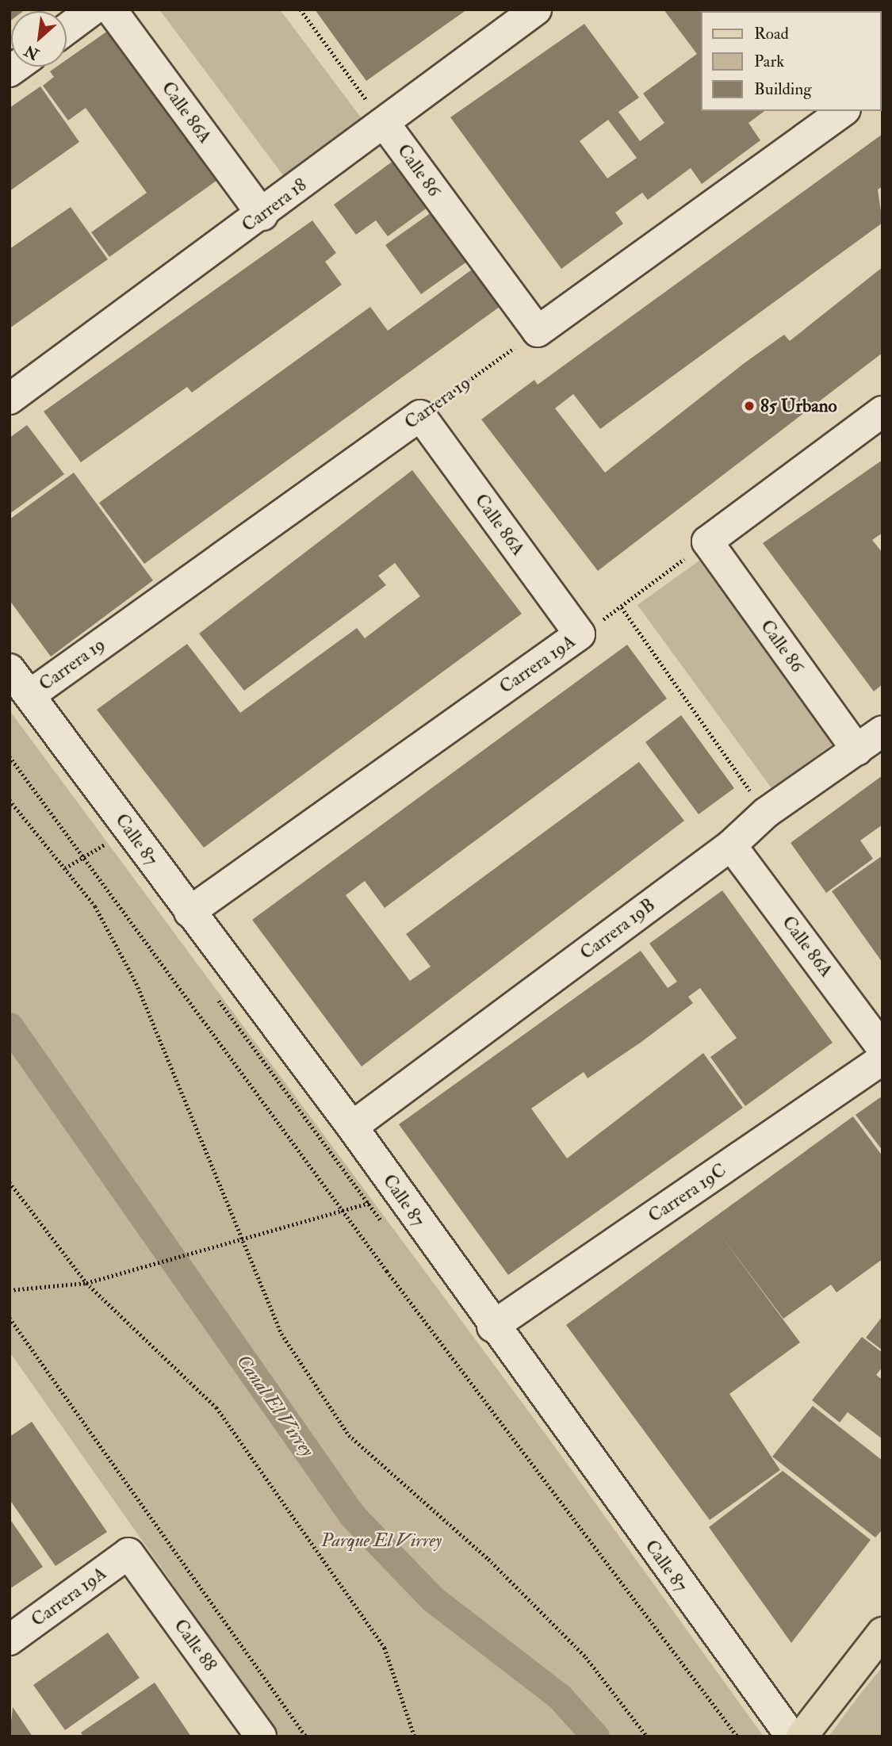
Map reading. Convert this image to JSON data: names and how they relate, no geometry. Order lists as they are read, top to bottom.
{
  "streets": {
    "street": [
      "Calle 86A",
      "Calle 86",
      "Carrera 18",
      "Carrera 19",
      "Carrera 19A",
      "Calle 87",
      "Carrera 19B",
      "Carrera 19C",
      "Calle 88"
    ]
  },
  "crossings": [
    ["Calle 86A", "Carrera 18"],
    ["Calle 86A", "Carrera 19"],
    ["Calle 86A", "Carrera 19A"],
    ["Calle 86A", "Carrera 19B"],
    ["Calle 86", "Carrera 18"],
    ["Calle 86", "Carrera 19"],
    ["Calle 86", "Carrera 19A"],
    ["Calle 86", "Carrera 19B"],
    ["Carrera 19", "Calle 87"],
    ["Carrera 19A", "Calle 87"],
    ["Carrera 19A", "Calle 88"],
    ["Calle 87", "Carrera 19B"],
    ["Calle 87", "Carrera 19C"]
  ],
  "water": ["Canal El Virrey"],
  "parks": ["Parque El Virrey"],
  "places": ["85 Urbano"],
  "legend": ["Road", "Park", "Building"],
  "north": "bottom left"
}
